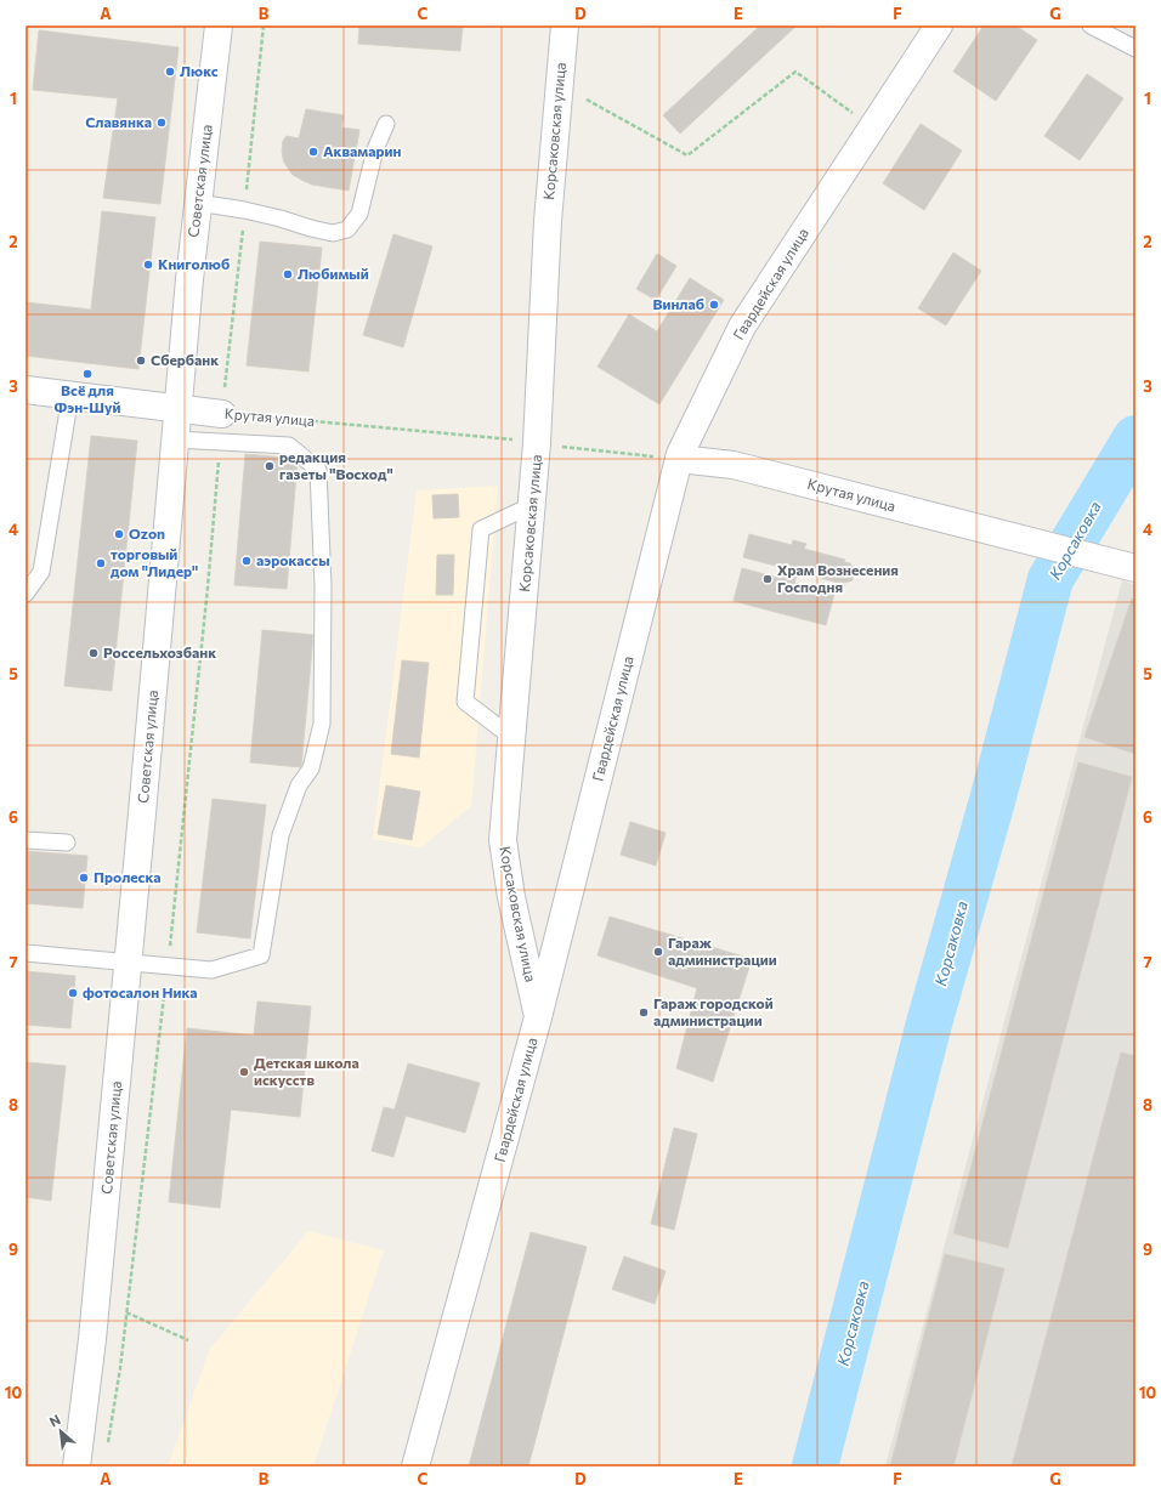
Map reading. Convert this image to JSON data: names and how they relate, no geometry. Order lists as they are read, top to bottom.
{
  "streets": {
    "main road": [
      "Корсаковская улица",
      "Советская улица",
      "Гвардейская улица",
      "Крутая улица"
    ]
  },
  "crossings": [
    ["Корсаковская улица", "Гвардейская улица"],
    ["Советская улица", "Крутая улица"],
    ["Гвардейская улица", "Крутая улица"]
  ],
  "water": ["Корсаковка"],
  "places": [
    "Люкс",
    "Славянка",
    "Аквамарин",
    "Книголюб",
    "Любимый",
    "Винлаб",
    "Сбербанк",
    "Всё для Фэн-Шуй",
    "редакция газеты \"Восход\"",
    "Ozon",
    "аэрокассы",
    "торговый дом \"Лидер\"",
    "Храм Вознесения Господня",
    "Россельхозбанк",
    "Пролеска",
    "Гараж администрации",
    "фотосалон Ника",
    "Гараж городской администрации",
    "Детская школа искусств"
  ],
  "north": "top left",
  "grid": {
    "columns": [
      "A",
      "B",
      "C",
      "D",
      "E",
      "F",
      "G"
    ],
    "rows": [
      "1",
      "2",
      "3",
      "4",
      "5",
      "6",
      "7",
      "8",
      "9",
      "10"
    ]
  }
}
